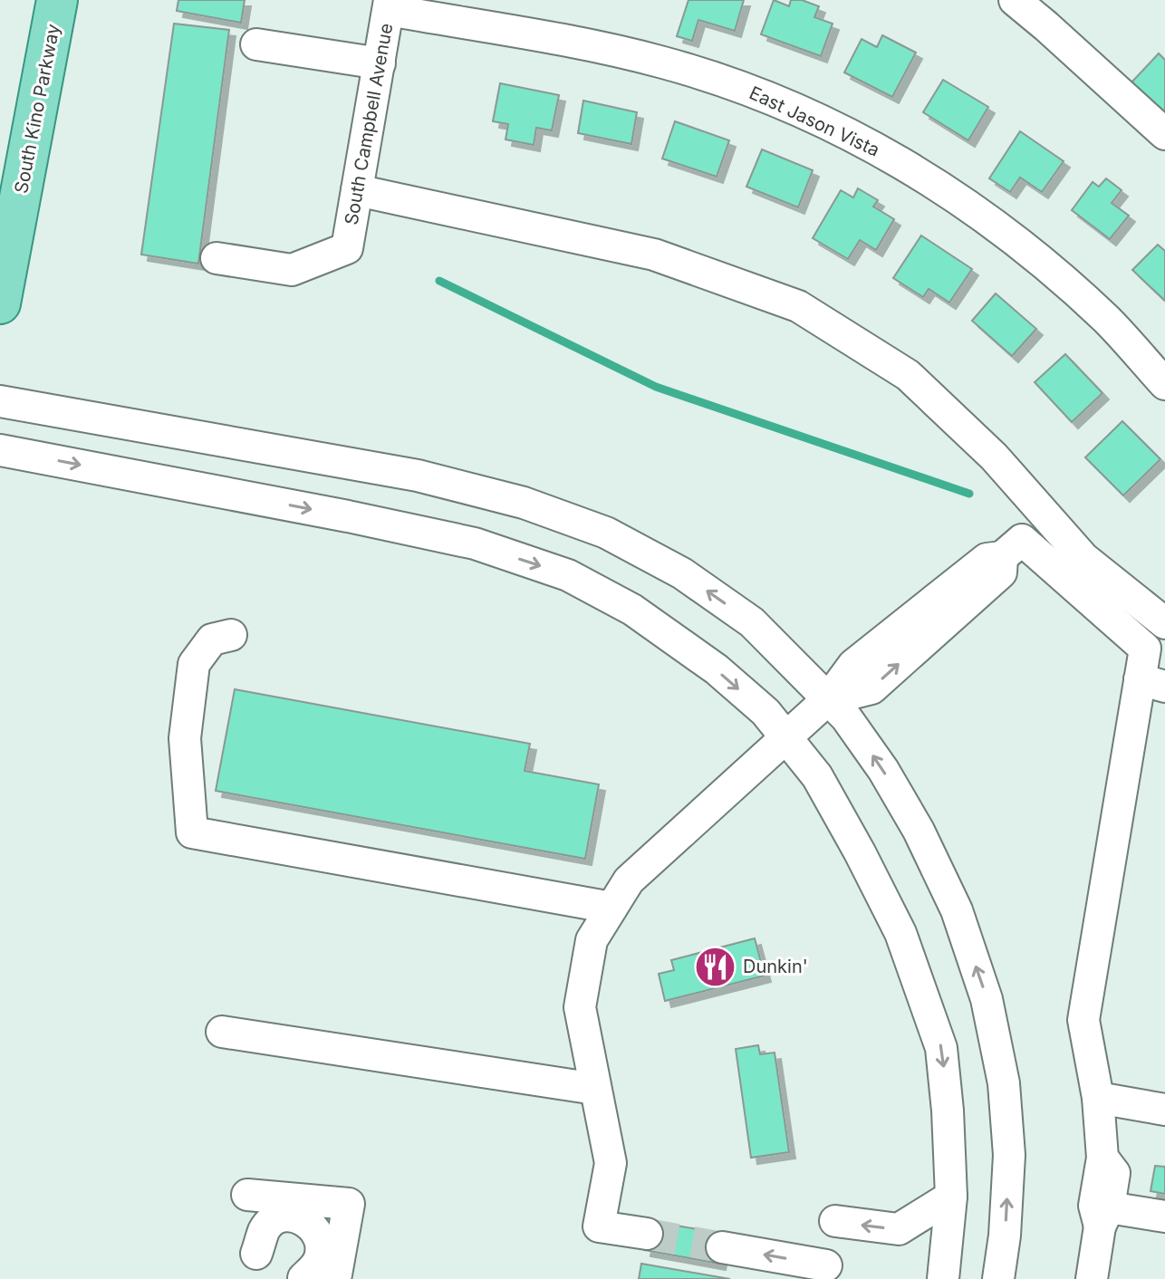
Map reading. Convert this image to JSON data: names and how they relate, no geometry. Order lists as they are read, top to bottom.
{
  "streets": {
    "main road": ["South Kino Parkway"],
    "street": ["East Jason Vista", "South Campbell Avenue"]
  },
  "crossings": [
    ["East Jason Vista", "South Campbell Avenue"]
  ],
  "places": {
    "restaurant": ["Dunkin'"]
  }
}
